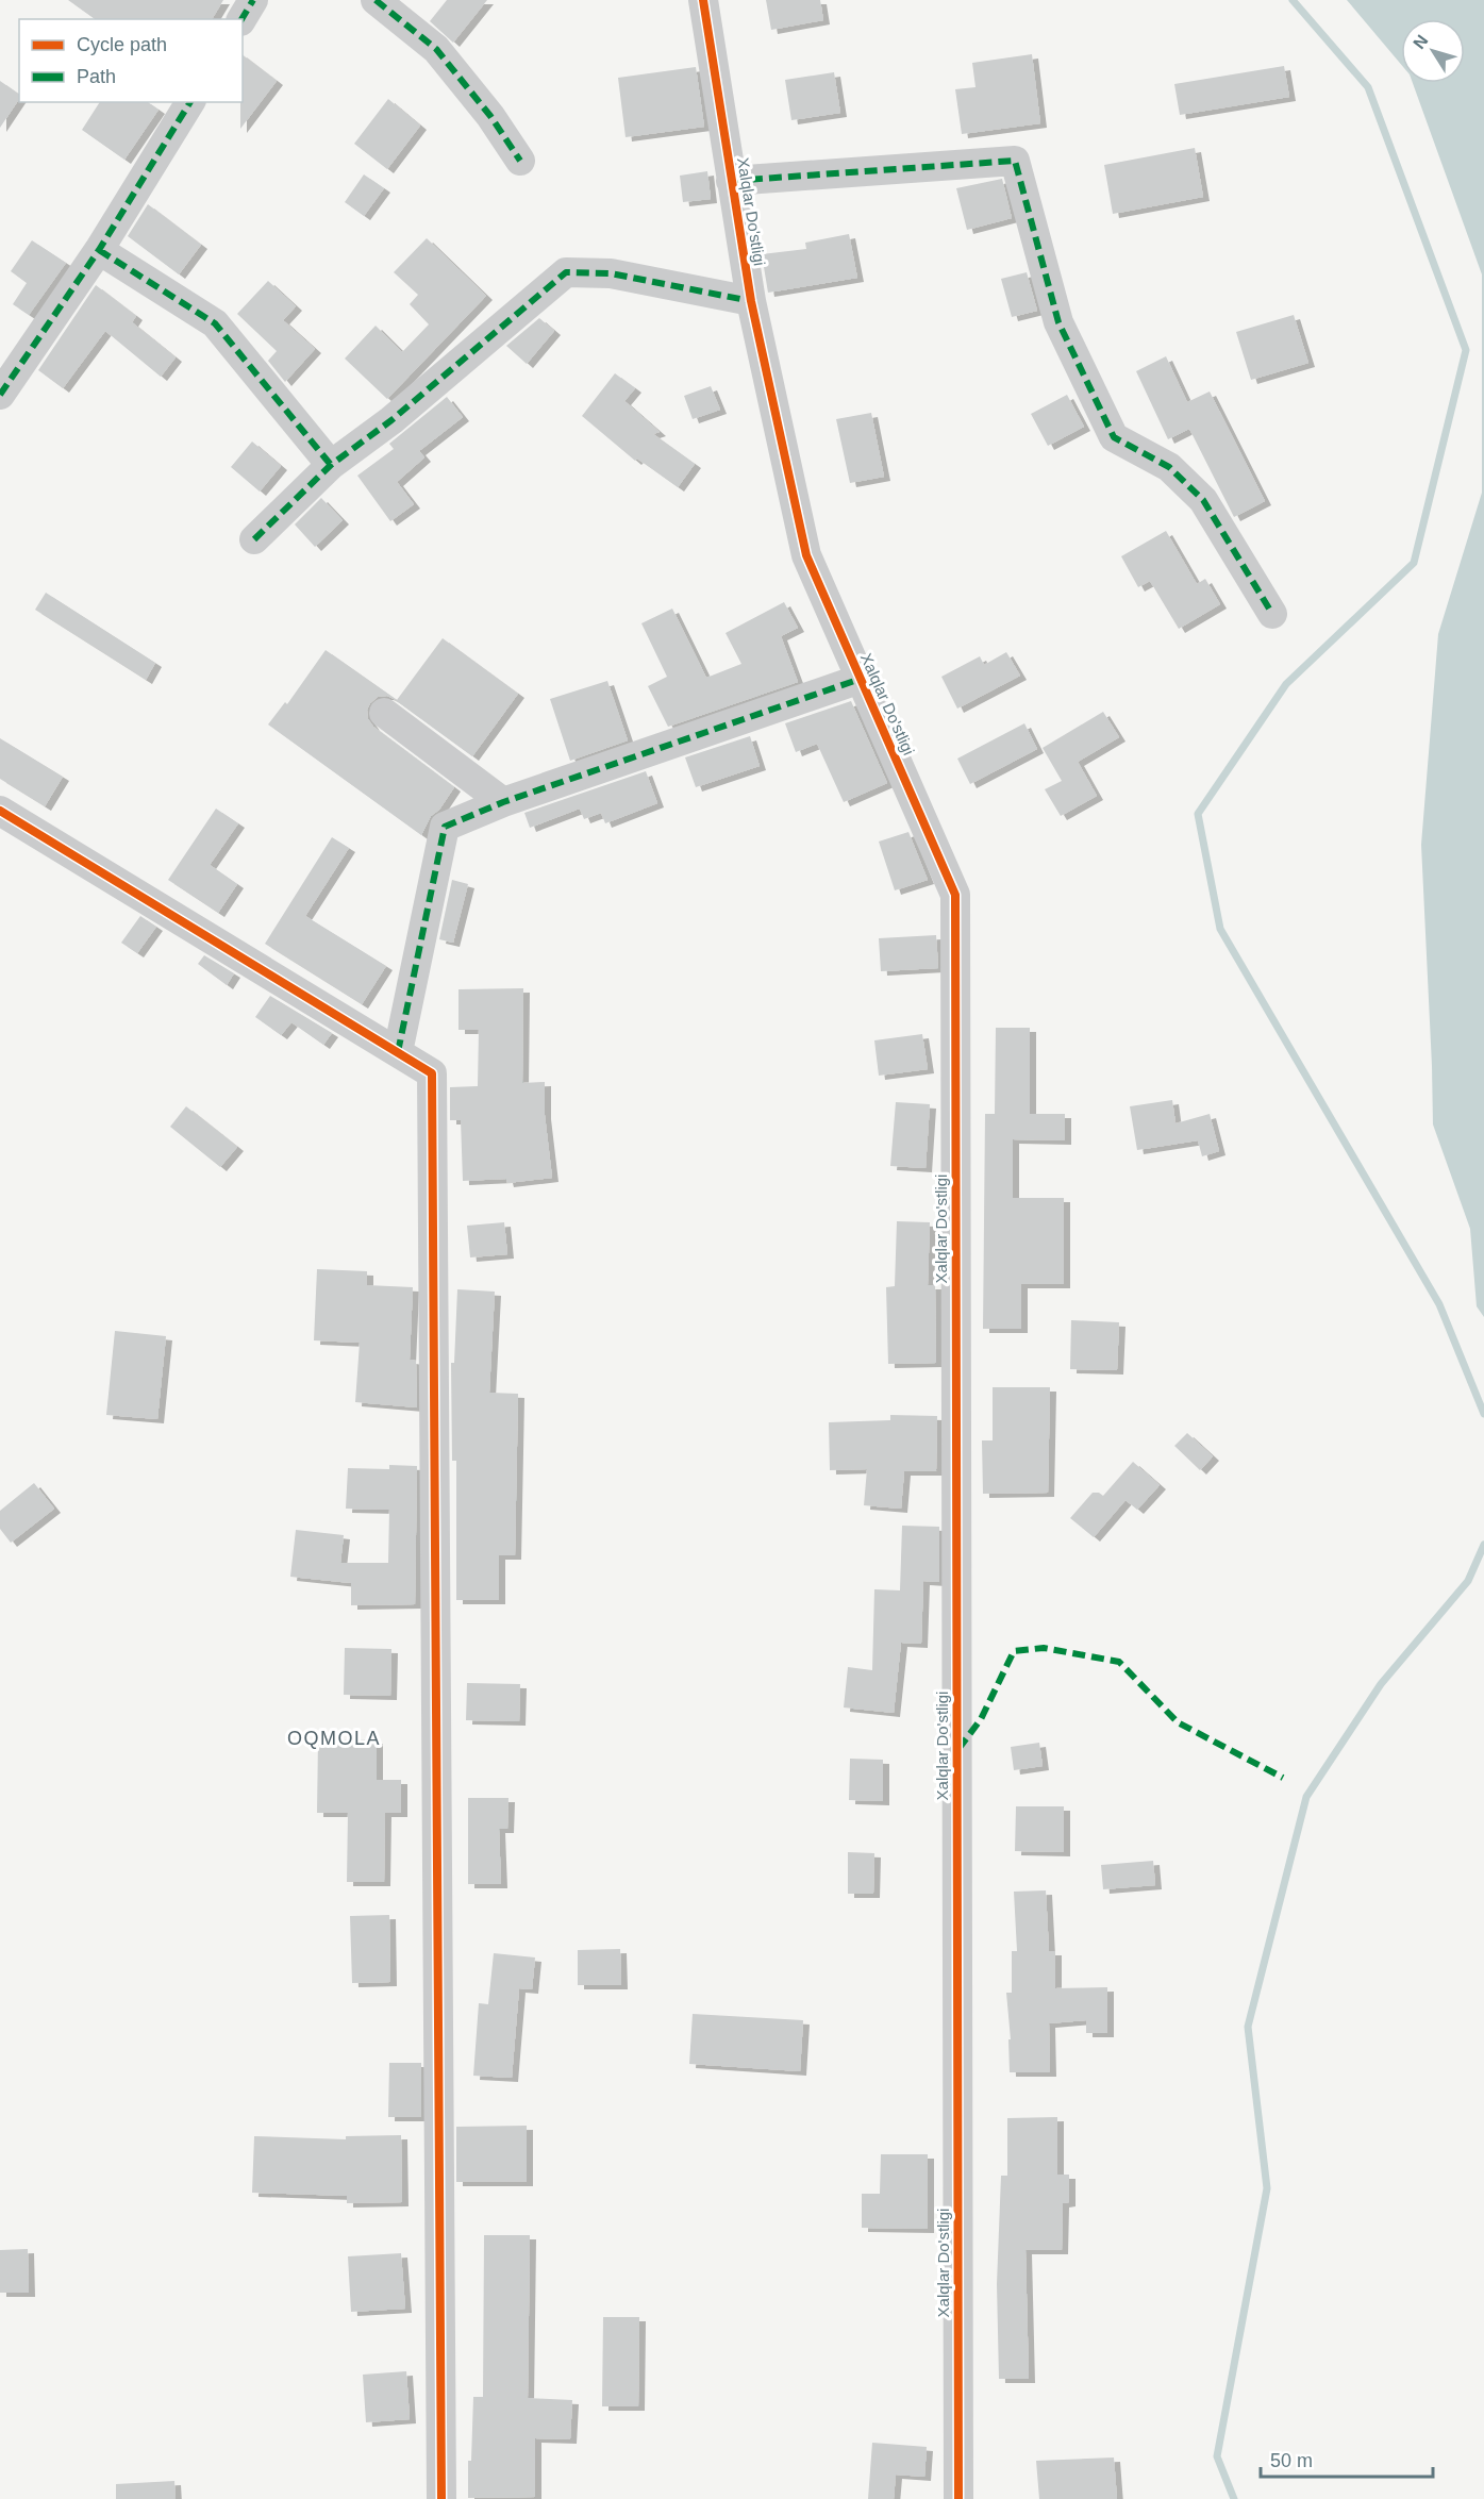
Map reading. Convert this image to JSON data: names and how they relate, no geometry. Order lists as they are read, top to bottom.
{
  "streets": {
    "street": ["Xalqlar Do'stligi"]
  },
  "districts": ["OQMOLA"],
  "legend": ["Cycle path", "Path"],
  "scale_bar": "50 m",
  "north": "top left"
}
